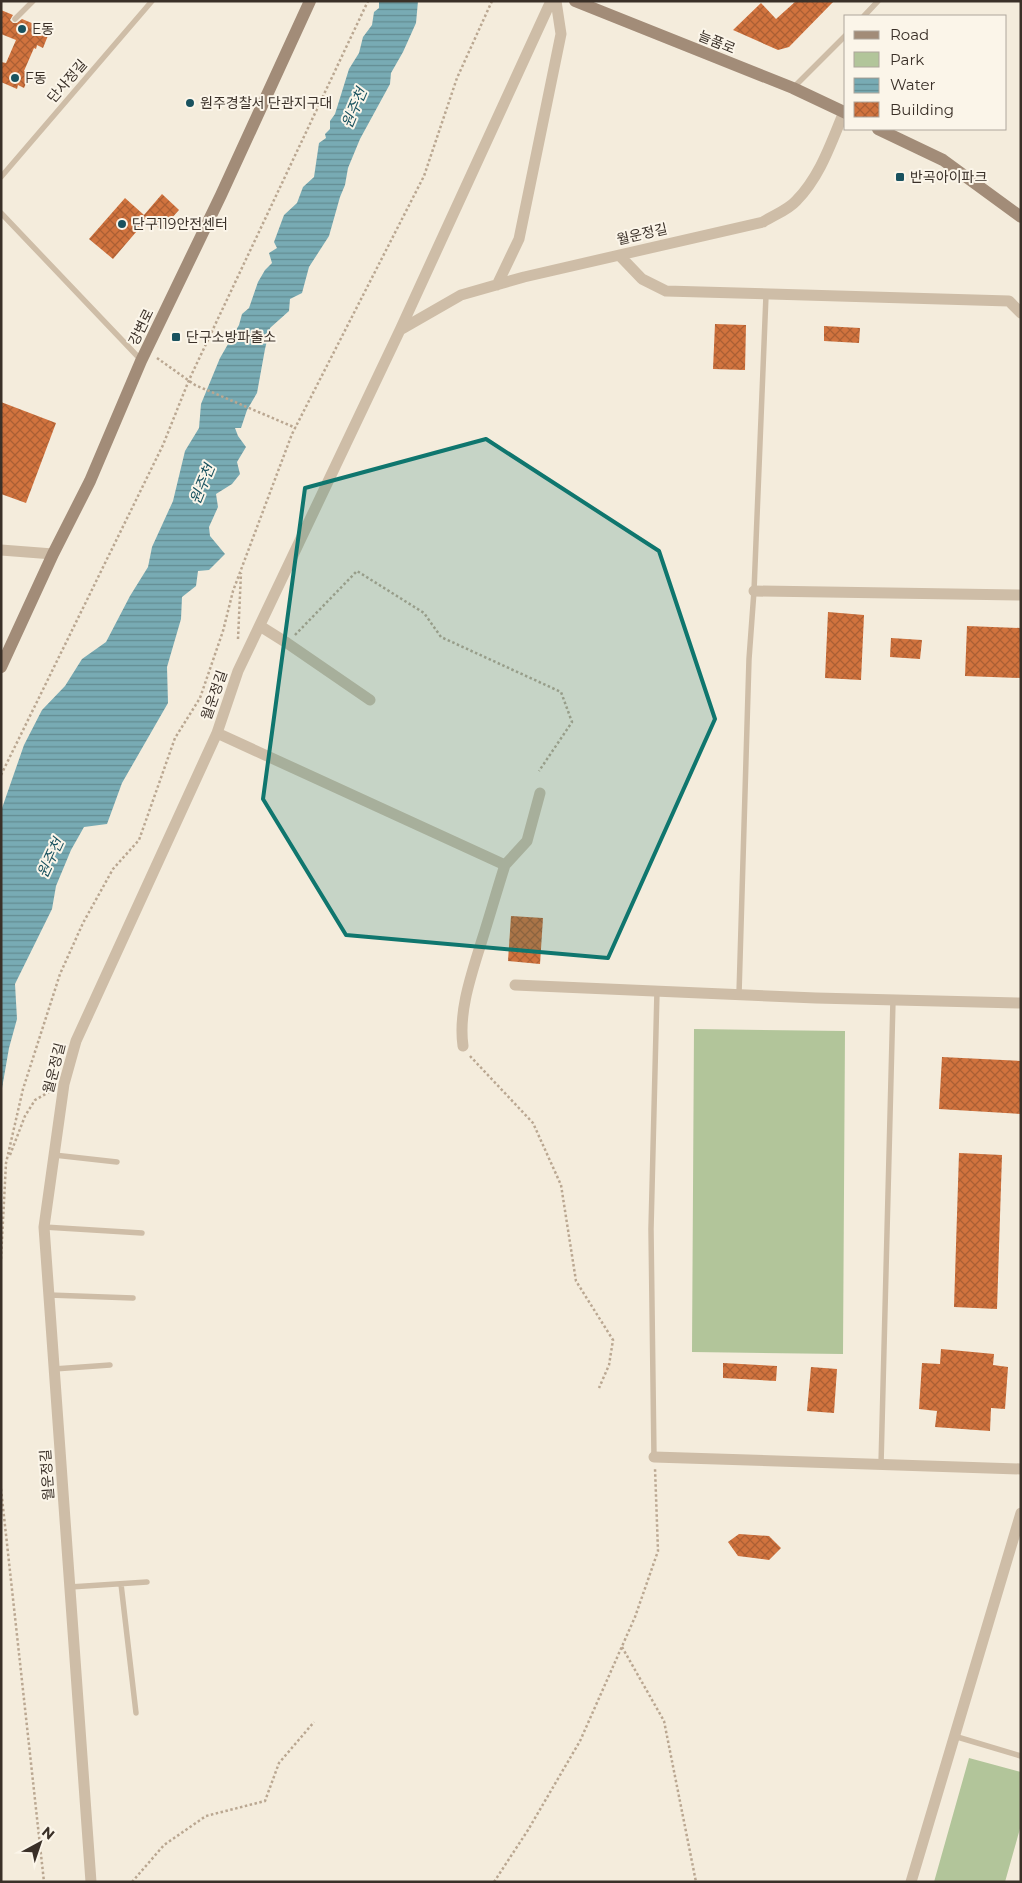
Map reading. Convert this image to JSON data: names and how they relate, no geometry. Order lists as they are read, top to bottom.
{
  "streets": {
    "street": ["늘품로", "월운정길", "강변로"],
    "lane": ["단사정길"]
  },
  "water": ["원주천"],
  "places": {
    "other": [
      "E동",
      "F동",
      "원주경찰서 단관지구대",
      "단구119안전센터"
    ],
    "transit": ["반곡아이파크", "단구소방파출소"]
  },
  "legend": [
    "Road",
    "Park",
    "Water",
    "Building"
  ],
  "north": "top right"
}
